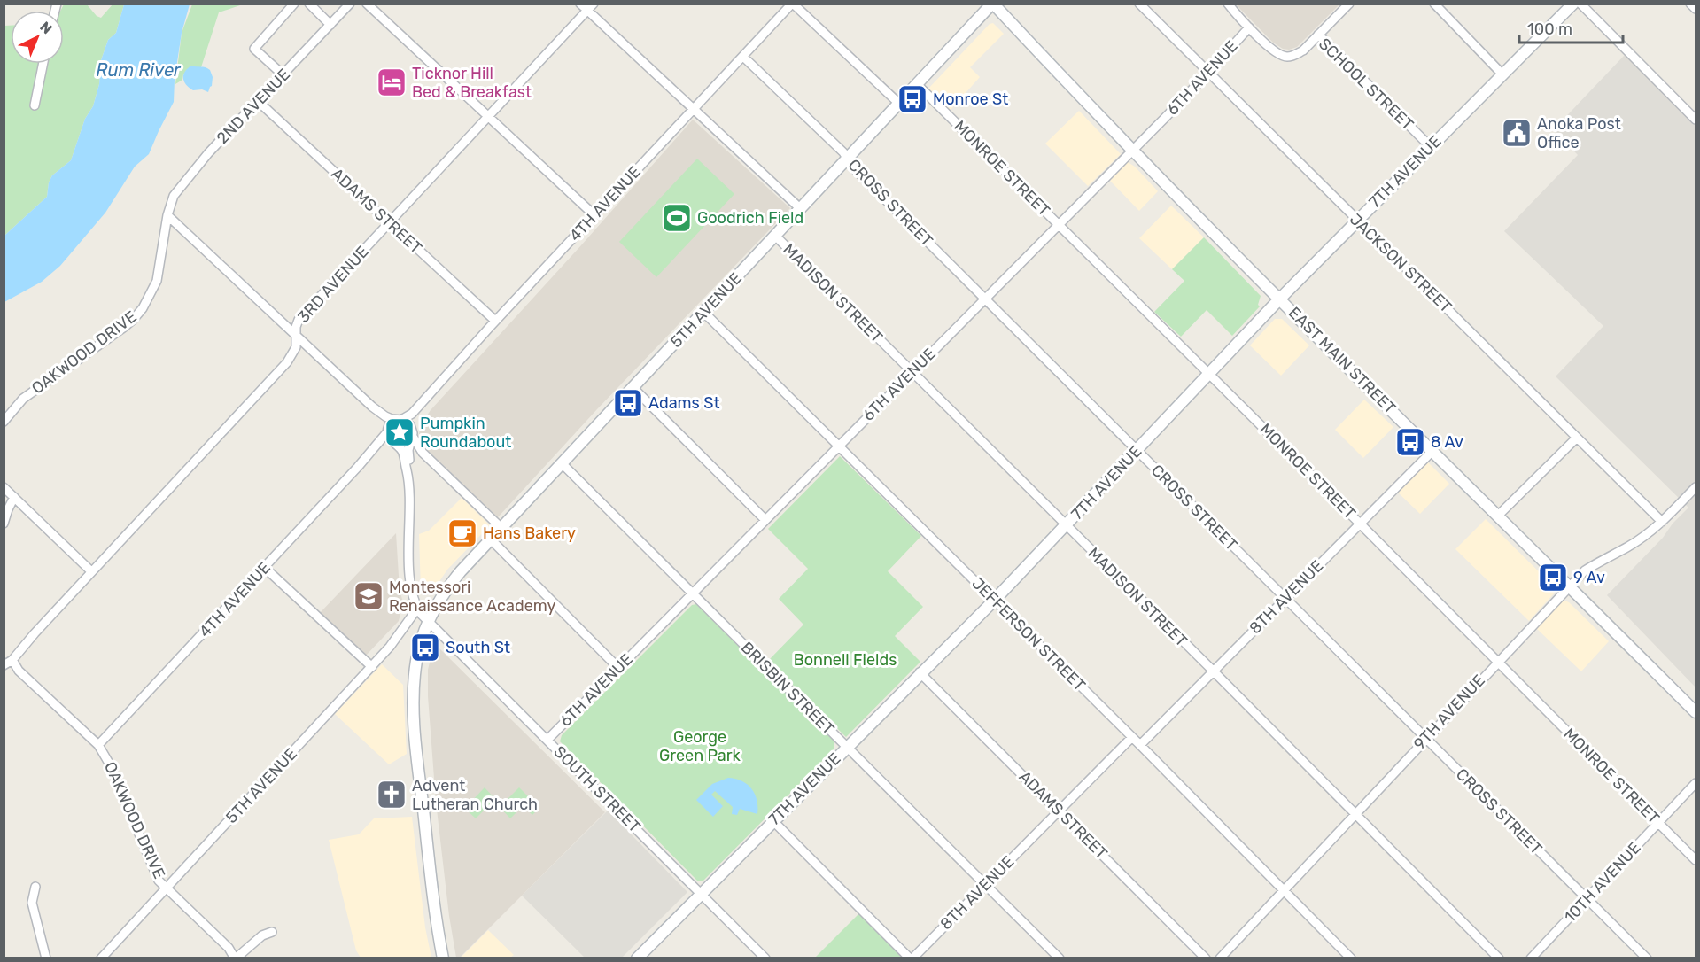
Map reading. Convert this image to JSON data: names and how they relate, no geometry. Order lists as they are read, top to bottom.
{
  "streets": {
    "main road": ["7TH AVENUE", "5TH AVENUE", "EAST MAIN STREET"],
    "street": [
      "6TH AVENUE",
      "SCHOOL STREET",
      "2ND AVENUE",
      "MONROE STREET",
      "CROSS STREET",
      "4TH AVENUE",
      "ADAMS STREET",
      "JACKSON STREET",
      "3RD AVENUE",
      "MADISON STREET",
      "OAKWOOD DRIVE",
      "8TH AVENUE",
      "JEFFERSON STREET",
      "BRISBIN STREET",
      "9TH AVENUE",
      "SOUTH STREET",
      "10TH AVENUE"
    ]
  },
  "crossings": [
    ["6TH AVENUE", "SCHOOL STREET"],
    ["6TH AVENUE", "MONROE STREET"],
    ["6TH AVENUE", "CROSS STREET"],
    ["6TH AVENUE", "JACKSON STREET"],
    ["6TH AVENUE", "MADISON STREET"],
    ["6TH AVENUE", "EAST MAIN STREET"],
    ["6TH AVENUE", "JEFFERSON STREET"],
    ["6TH AVENUE", "BRISBIN STREET"],
    ["6TH AVENUE", "SOUTH STREET"],
    ["SCHOOL STREET", "7TH AVENUE"],
    ["2ND AVENUE", "ADAMS STREET"],
    ["2ND AVENUE", "OAKWOOD DRIVE"],
    ["MONROE STREET", "7TH AVENUE"],
    ["MONROE STREET", "5TH AVENUE"],
    ["MONROE STREET", "8TH AVENUE"],
    ["MONROE STREET", "9TH AVENUE"],
    ["MONROE STREET", "10TH AVENUE"],
    ["7TH AVENUE", "CROSS STREET"],
    ["7TH AVENUE", "ADAMS STREET"],
    ["7TH AVENUE", "JACKSON STREET"],
    ["7TH AVENUE", "MADISON STREET"],
    ["7TH AVENUE", "EAST MAIN STREET"],
    ["7TH AVENUE", "JEFFERSON STREET"],
    ["7TH AVENUE", "BRISBIN STREET"],
    ["7TH AVENUE", "SOUTH STREET"],
    ["CROSS STREET", "4TH AVENUE"],
    ["CROSS STREET", "5TH AVENUE"],
    ["CROSS STREET", "8TH AVENUE"],
    ["CROSS STREET", "9TH AVENUE"],
    ["CROSS STREET", "10TH AVENUE"],
    ["4TH AVENUE", "ADAMS STREET"],
    ["4TH AVENUE", "5TH AVENUE"],
    ["4TH AVENUE", "OAKWOOD DRIVE"],
    ["4TH AVENUE", "SOUTH STREET"],
    ["ADAMS STREET", "3RD AVENUE"],
    ["ADAMS STREET", "8TH AVENUE"],
    ["JACKSON STREET", "9TH AVENUE"],
    ["3RD AVENUE", "OAKWOOD DRIVE"],
    ["MADISON STREET", "5TH AVENUE"],
    ["MADISON STREET", "8TH AVENUE"],
    ["MADISON STREET", "9TH AVENUE"],
    ["5TH AVENUE", "OAKWOOD DRIVE"],
    ["5TH AVENUE", "EAST MAIN STREET"],
    ["5TH AVENUE", "JEFFERSON STREET"],
    ["5TH AVENUE", "BRISBIN STREET"],
    ["5TH AVENUE", "SOUTH STREET"],
    ["EAST MAIN STREET", "8TH AVENUE"],
    ["EAST MAIN STREET", "9TH AVENUE"],
    ["8TH AVENUE", "JEFFERSON STREET"],
    ["8TH AVENUE", "BRISBIN STREET"],
    ["JEFFERSON STREET", "9TH AVENUE"]
  ],
  "water": ["Rum River"],
  "parks": ["Bonnell Fields", "George Green Park"],
  "places": {
    "hotel": ["Ticknor Hill Bed & Breakfast"],
    "bus stop": [
      "Monroe St",
      "Adams St",
      "8 Av",
      "9 Av",
      "South St"
    ],
    "public building": ["Anoka Post Office"],
    "sports": ["Goodrich Field"],
    "place": ["Pumpkin Roundabout"],
    "cafe": ["Hans Bakery"],
    "school or university": ["Montessori Renaissance Academy"],
    "church": ["Advent Lutheran Church"]
  },
  "scale_bar": "100 m",
  "north": "top right"
}
